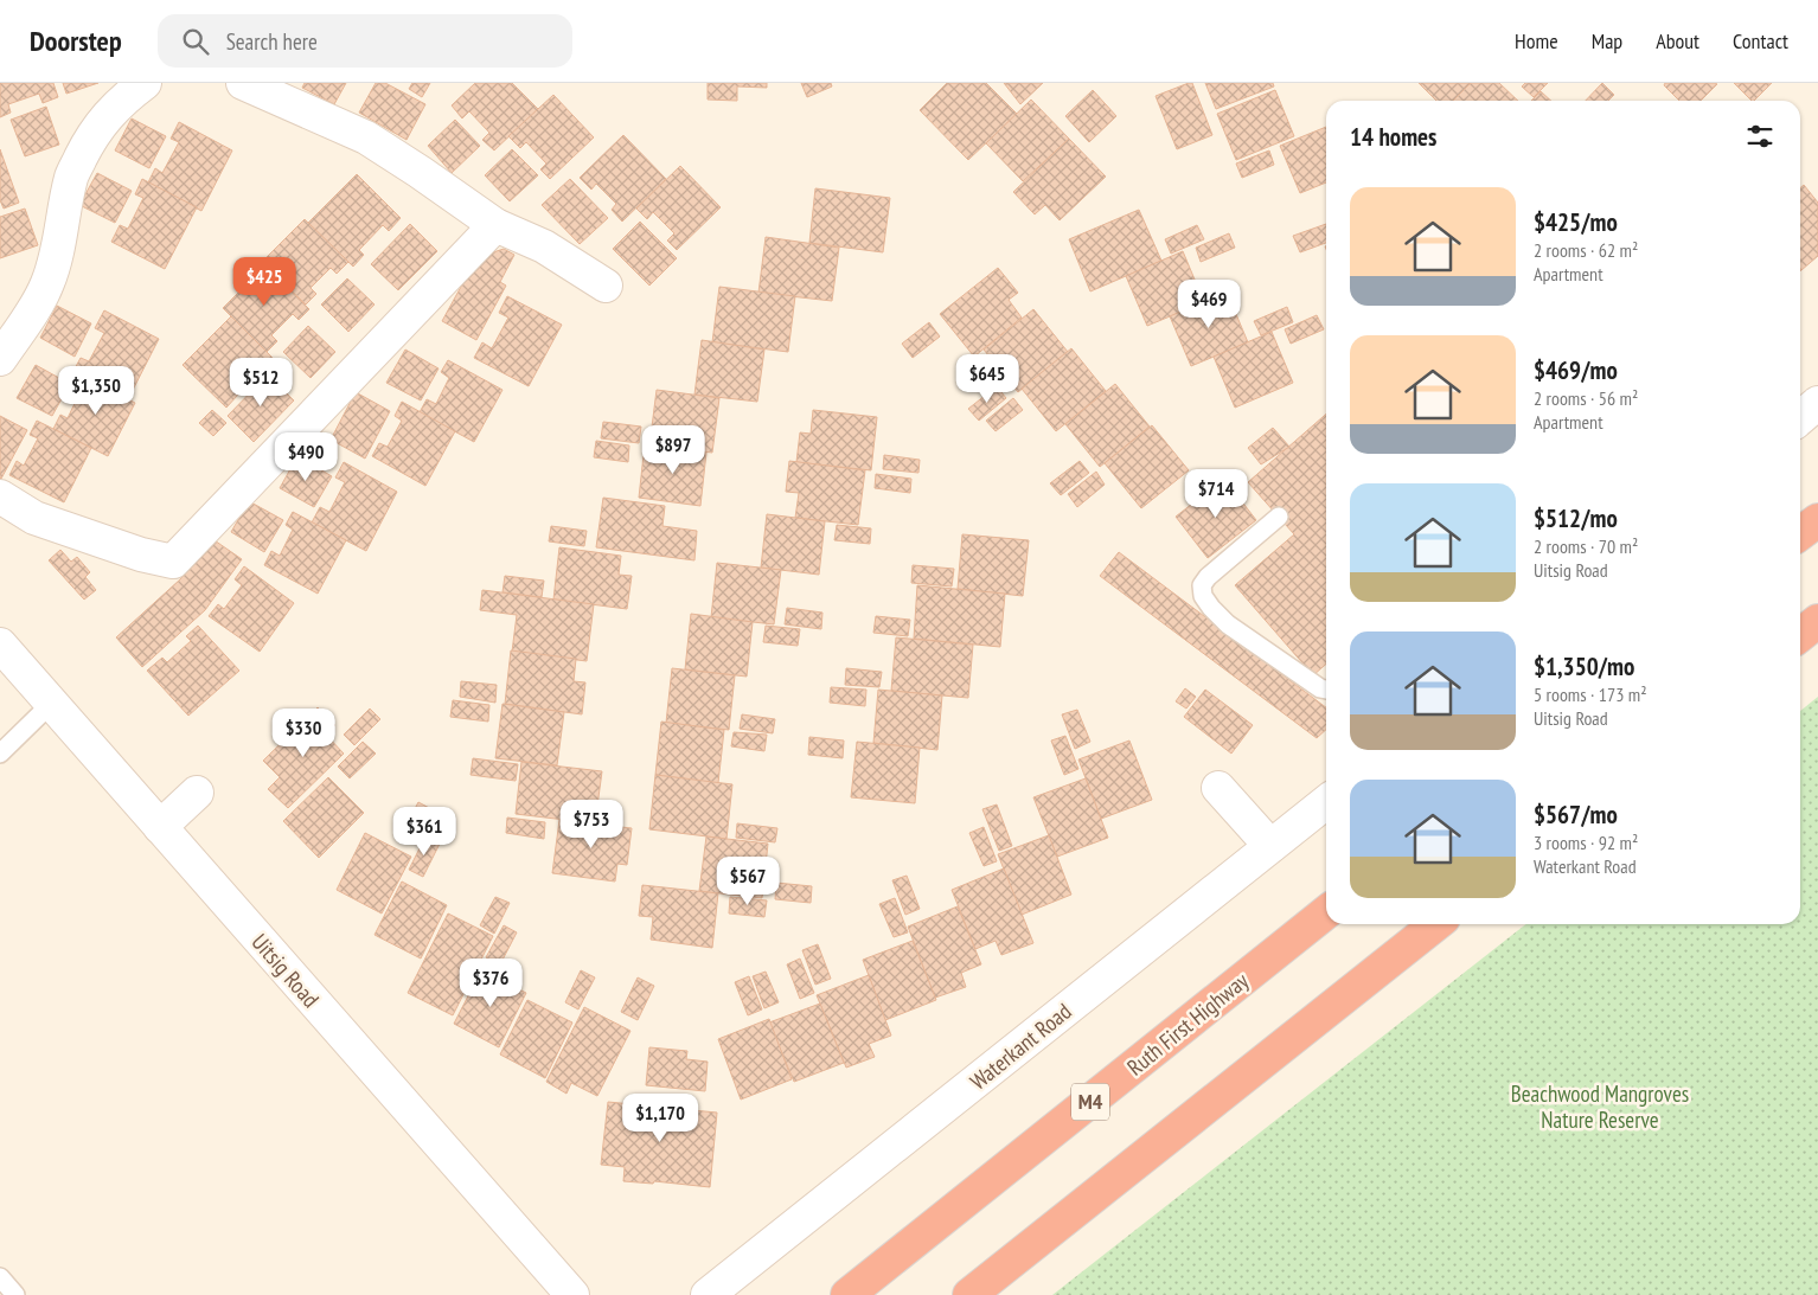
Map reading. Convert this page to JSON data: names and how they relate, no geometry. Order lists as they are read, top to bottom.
{
  "streets": {
    "highway": ["Ruth First Highway", "M4"],
    "street": ["Uitsig Road", "Waterkant Road"]
  },
  "parks": ["Beachwood Mangroves Nature Reserve"],
  "page": {
    "header": "Doorstep",
    "search": "Search here",
    "nav": [
      "Home",
      "Map",
      "About",
      "Contact"
    ],
    "heading": "14 homes",
    "list": [
      {
        "name": "$425/mo",
        "note": "2 rooms · 62 m² · Apartment"
      },
      {
        "name": "$469/mo",
        "note": "2 rooms · 56 m² · Apartment"
      },
      {
        "name": "$512/mo",
        "note": "2 rooms · 70 m² · Uitsig Road"
      },
      {
        "name": "$1,350/mo",
        "note": "5 rooms · 173 m² · Uitsig Road"
      },
      {
        "name": "$567/mo",
        "note": "3 rooms · 92 m² · Waterkant Road"
      }
    ],
    "price": [
      "$425",
      "$469",
      "$645",
      "$512",
      "$1,350",
      "$897",
      "$490",
      "$714",
      "$330",
      "$753",
      "$361",
      "$567",
      "$376",
      "$1,170"
    ]
  }
}
